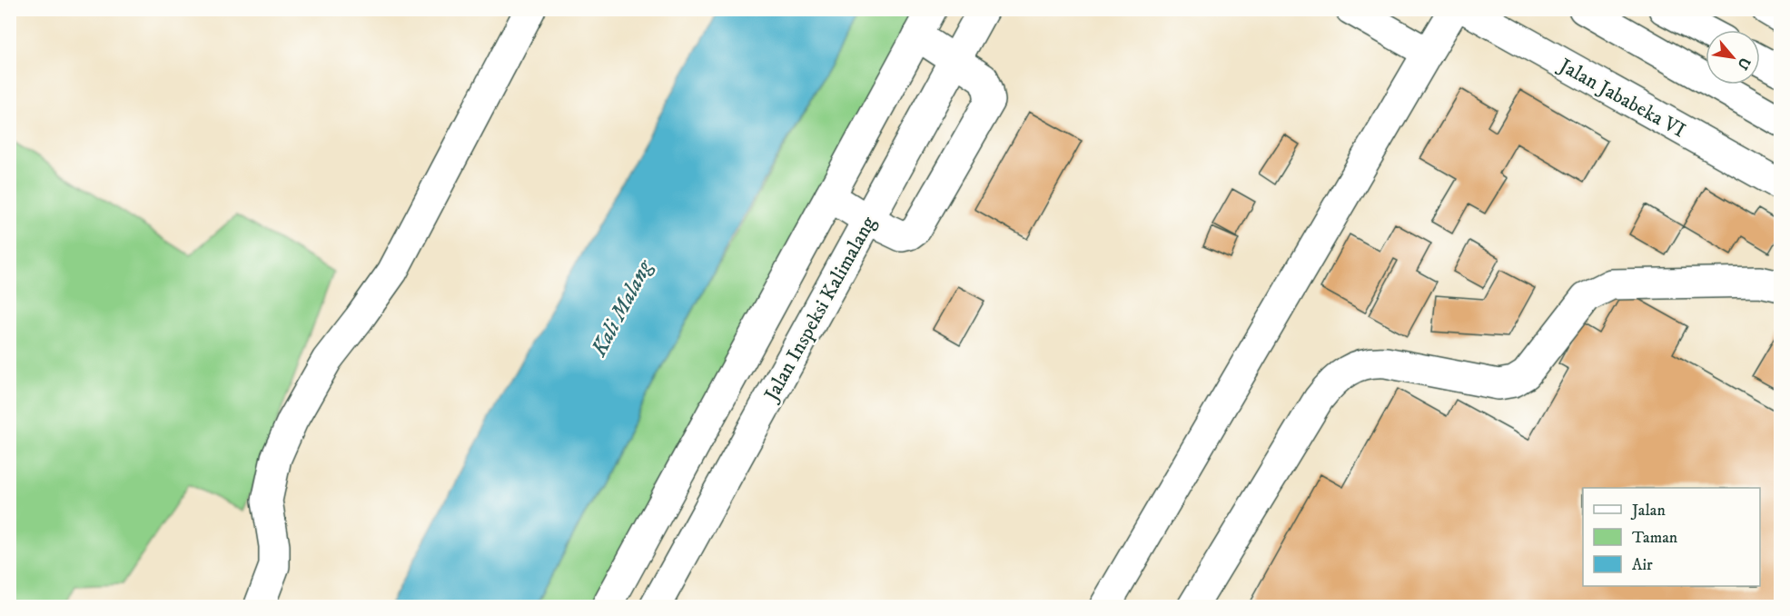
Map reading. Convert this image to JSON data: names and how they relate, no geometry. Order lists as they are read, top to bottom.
{
  "streets": {
    "main road": ["Jalan Jababeka VI", "Jalan Inspeksi Kalimalang"]
  },
  "water": ["Kali Malang"],
  "legend": ["Jalan", "Taman", "Air"],
  "north": "bottom right"
}
